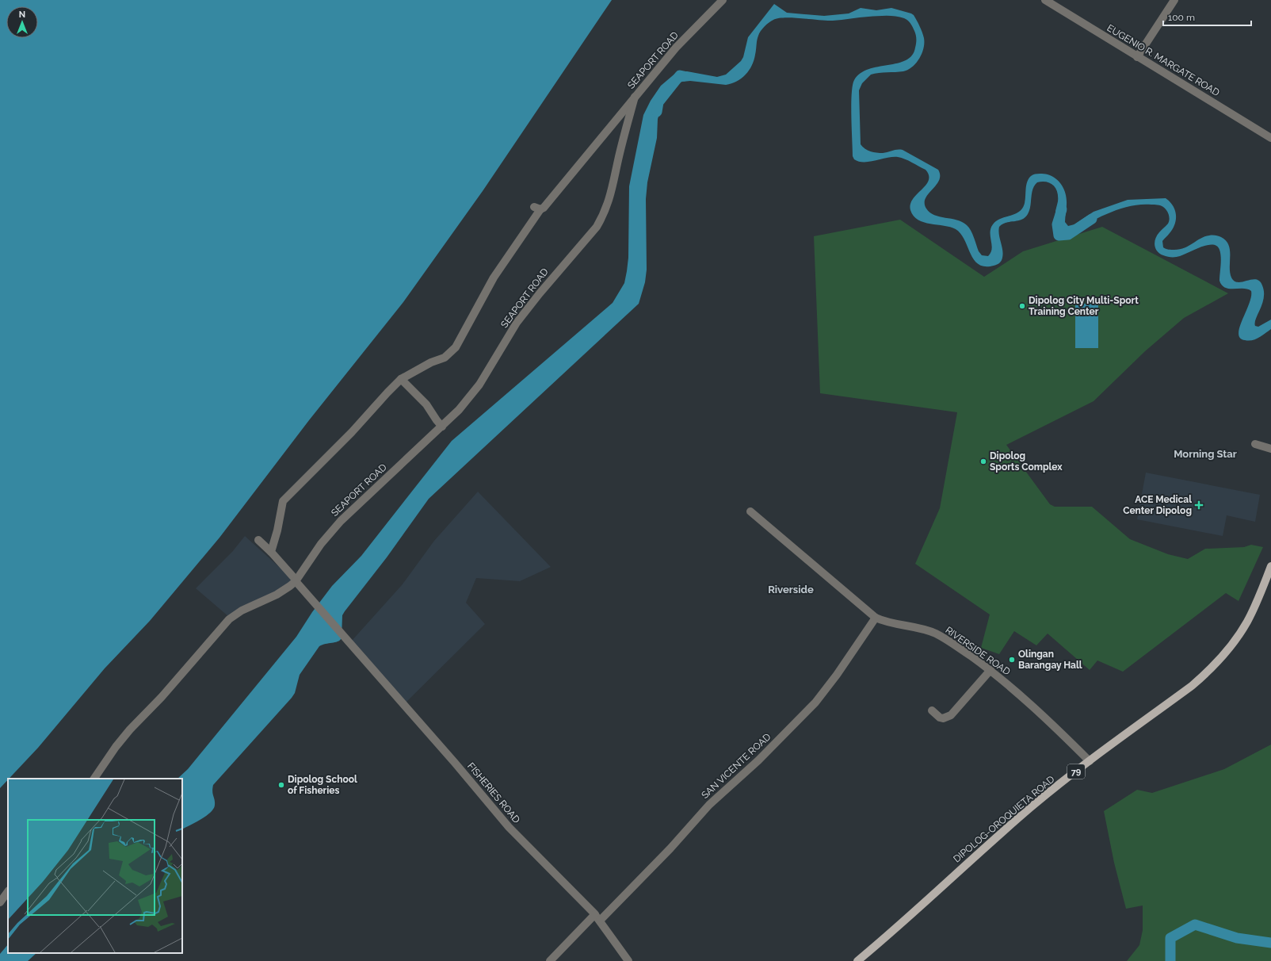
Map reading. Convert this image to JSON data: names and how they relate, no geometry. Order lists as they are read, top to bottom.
{
  "streets": {
    "main road": ["79", "DIPOLOG-OROQUIETA ROAD"],
    "street": [
      "SEAPORT ROAD",
      "EUGENIO R. MARGATE ROAD",
      "RIVERSIDE ROAD",
      "SAN VICENTE ROAD",
      "FISHERIES ROAD"
    ]
  },
  "crossings": [
    ["SEAPORT ROAD", "FISHERIES ROAD"],
    ["RIVERSIDE ROAD", "SAN VICENTE ROAD"],
    ["RIVERSIDE ROAD", "DIPOLOG-OROQUIETA ROAD"],
    ["SAN VICENTE ROAD", "FISHERIES ROAD"]
  ],
  "districts": ["Morning Star", "Riverside"],
  "places": {
    "other": [
      "Dipolog City Multi-Sport Training Center",
      "Dipolog Sports Complex",
      "Olingan Barangay Hall",
      "Dipolog School of Fisheries"
    ],
    "health": ["ACE Medical Center Dipolog"]
  },
  "scale_bar": "100 m",
  "north": "top"
}
